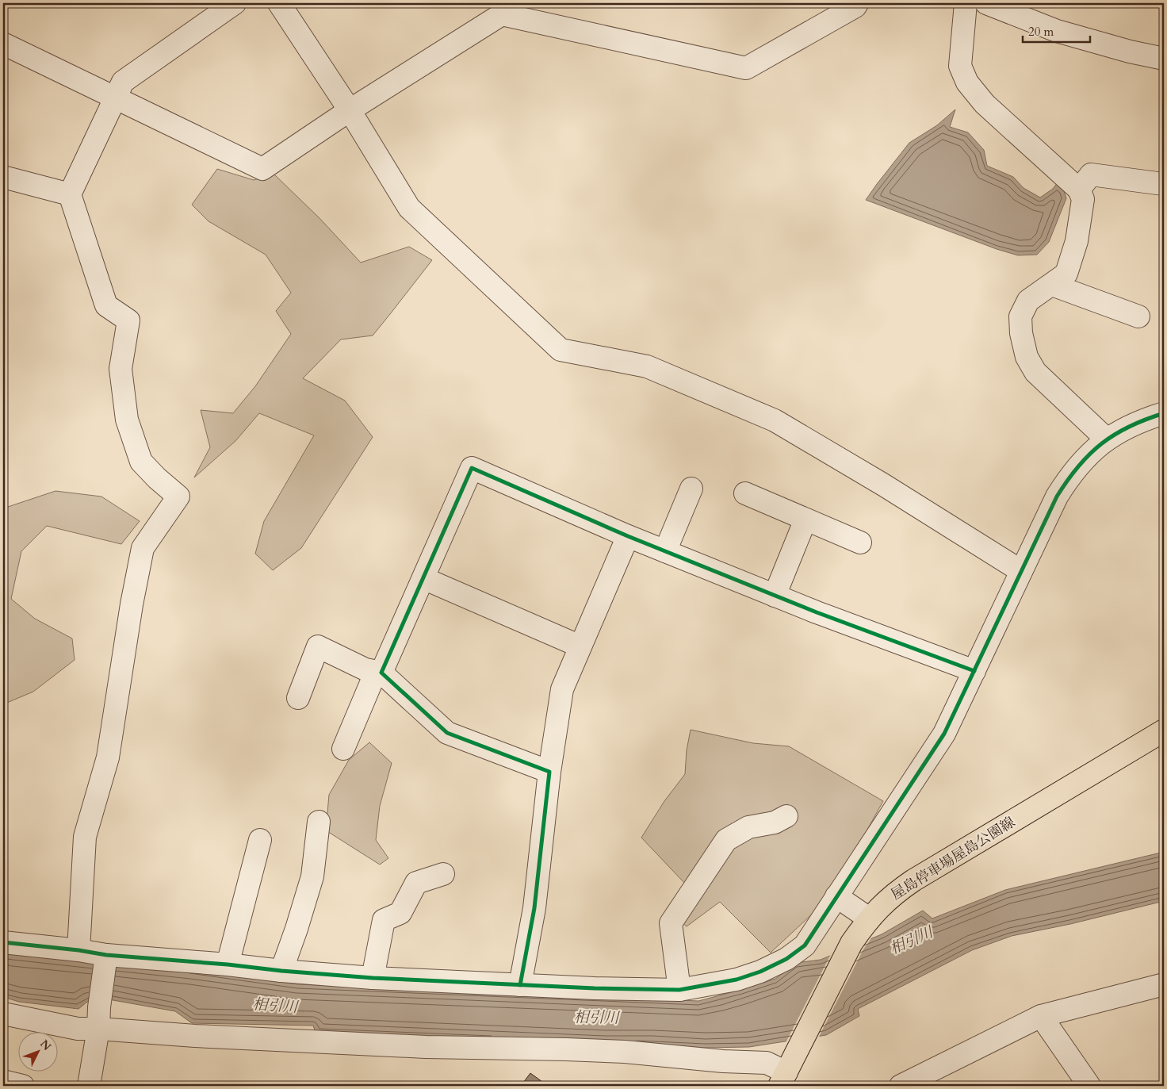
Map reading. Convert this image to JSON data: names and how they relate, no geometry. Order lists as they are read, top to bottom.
{
  "streets": {
    "main road": ["屋島停車場屋島公園線"]
  },
  "water": ["相引川"],
  "scale_bar": "20 m",
  "north": "top right"
}
